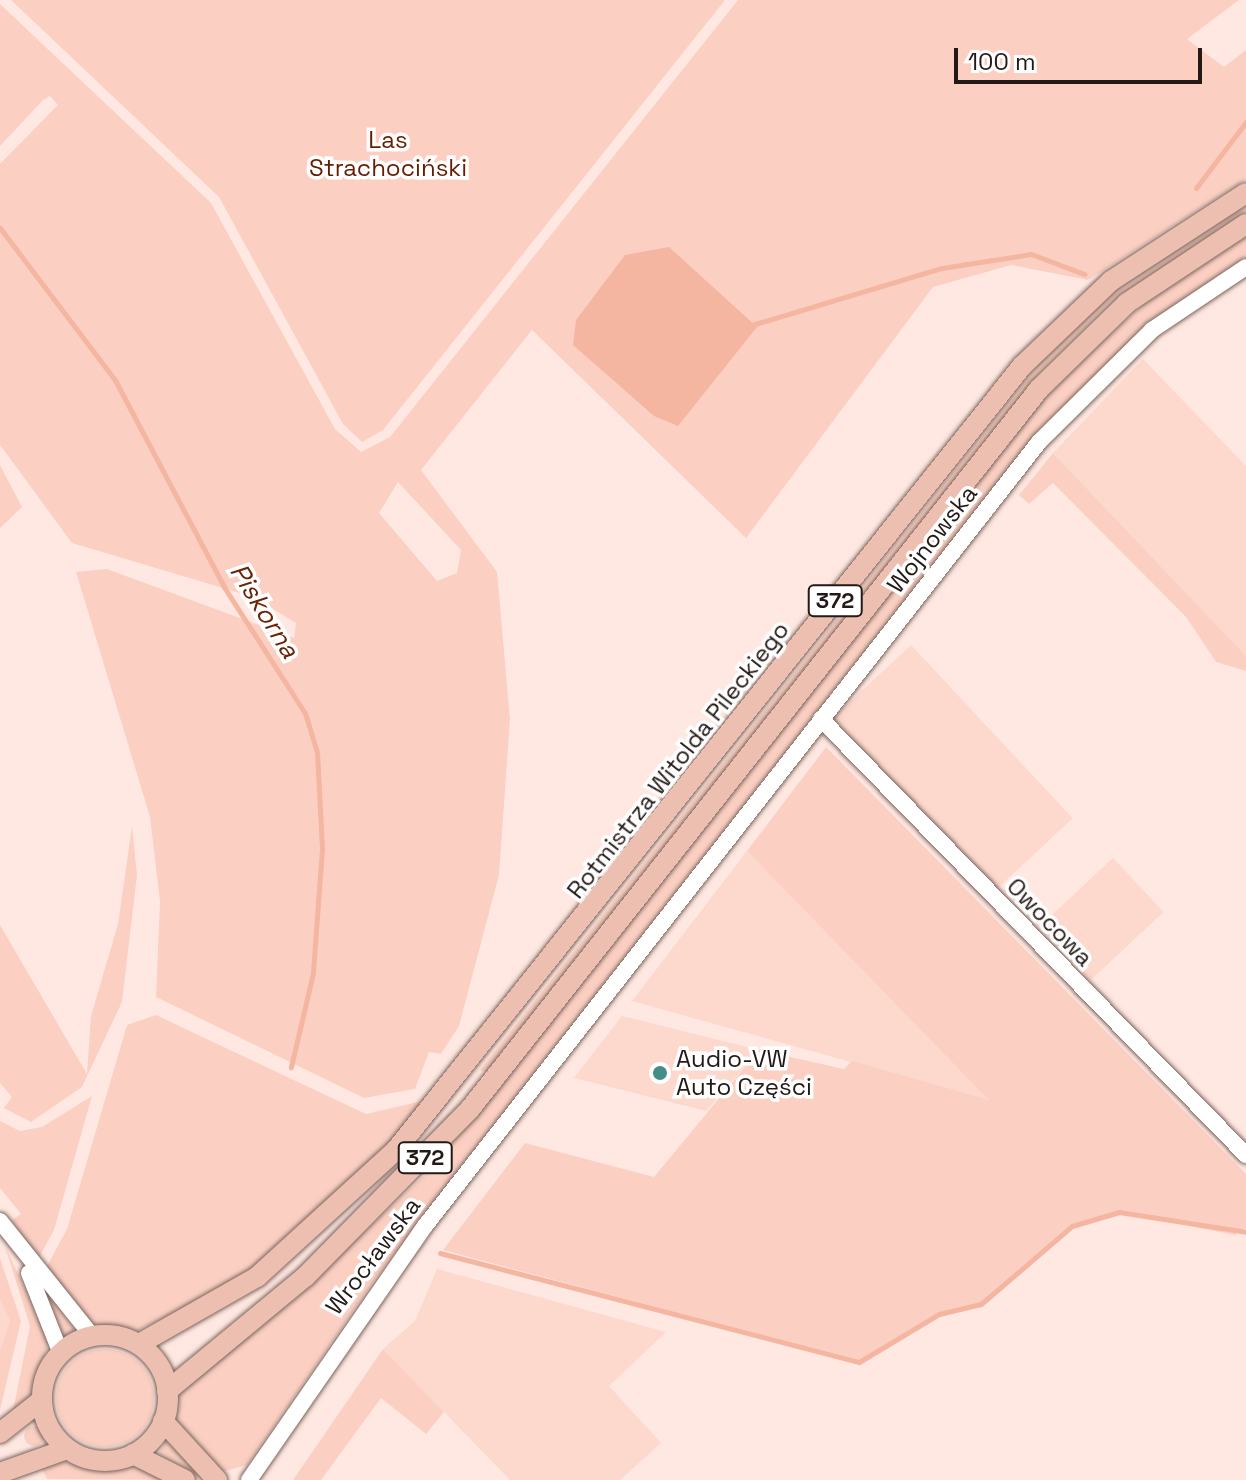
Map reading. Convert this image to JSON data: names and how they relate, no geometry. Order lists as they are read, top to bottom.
{
  "streets": {
    "main road": ["372", "Rotmistrza Witolda Pileckiego"],
    "street": ["Wojnowska", "Owocowa", "Wrocławska"]
  },
  "crossings": [
    ["Wojnowska", "Owocowa"],
    ["Wojnowska", "Wrocławska"],
    ["372", "Rotmistrza Witolda Pileckiego"]
  ],
  "water": ["Piskorna"],
  "parks": ["Las Strachociński"],
  "places": ["Audio-VW Auto Części"],
  "scale_bar": "100 m"
}
